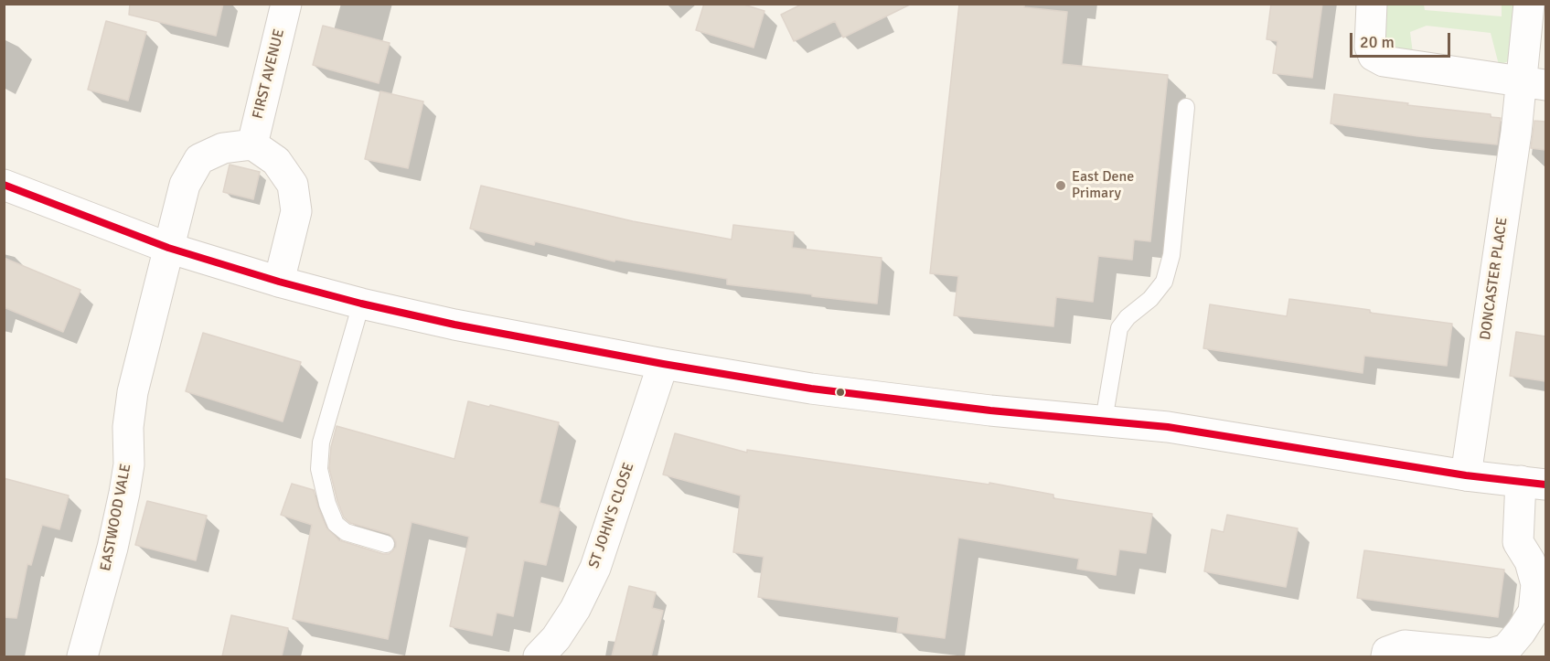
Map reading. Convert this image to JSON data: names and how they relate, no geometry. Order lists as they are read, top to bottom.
{
  "streets": {
    "street": [
      "FIRST AVENUE",
      "DONCASTER PLACE",
      "ST JOHN'S CLOSE",
      "EASTWOOD VALE"
    ]
  },
  "crossings": [
    ["FIRST AVENUE", "EASTWOOD VALE"]
  ],
  "places": ["East Dene Primary"],
  "scale_bar": "20 m"
}
